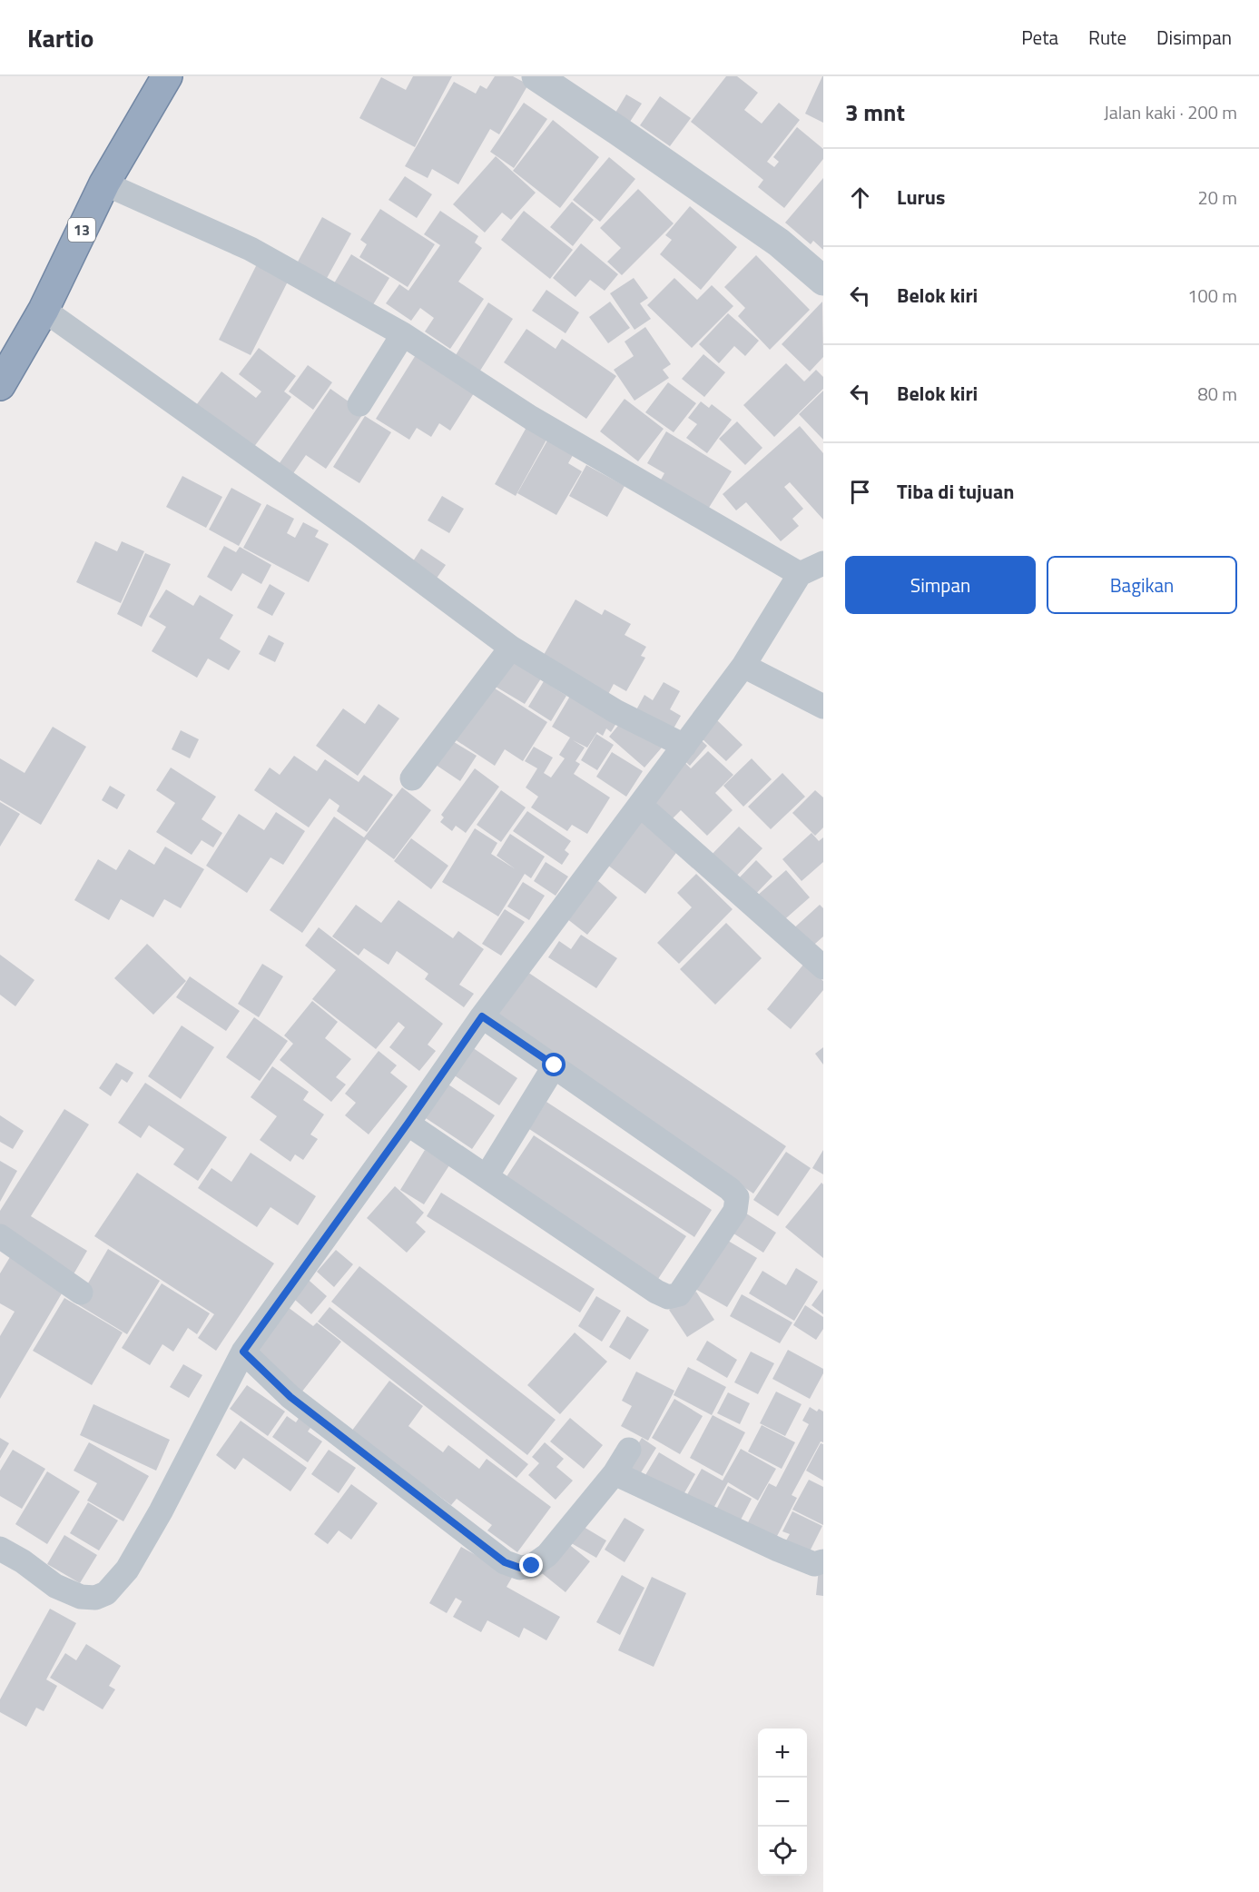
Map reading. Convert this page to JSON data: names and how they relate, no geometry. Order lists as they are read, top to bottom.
{
  "streets": {
    "highway": ["13"]
  },
  "page": {
    "header": "Kartio",
    "nav": ["Peta", "Rute", "Disimpan"],
    "heading": ["3 mnt", "Jalan kaki · 200 m"],
    "list": [
      ["Lurus", "20 m"],
      ["Belok kiri", "100 m"],
      ["Belok kiri", "80 m"],
      "Tiba di tujuan"
    ],
    "buttons": ["Simpan", "Bagikan"],
    "map_buttons": ["+", "−"]
  }
}
